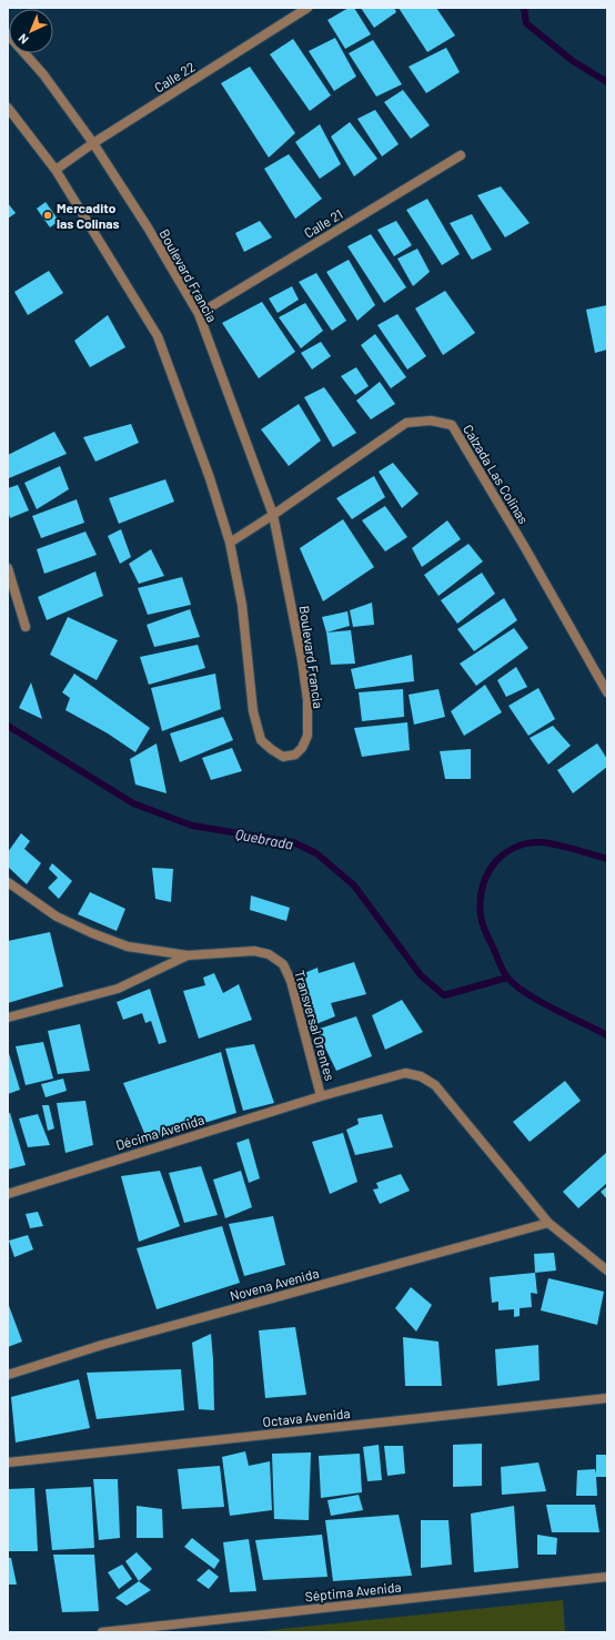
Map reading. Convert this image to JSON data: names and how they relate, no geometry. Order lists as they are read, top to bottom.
{
  "streets": {
    "street": [
      "Calle 22",
      "Calle 21",
      "Boulevard Francia",
      "Calzada Las Colinas",
      "Transversal Orentes",
      "Décima Avenida",
      "Novena Avenida",
      "Octava Avenida",
      "Séptima Avenida"
    ]
  },
  "crossings": [
    ["Calle 22", "Boulevard Francia"],
    ["Calle 21", "Boulevard Francia"],
    ["Boulevard Francia", "Calzada Las Colinas"],
    ["Transversal Orentes", "Décima Avenida"],
    ["Transversal Orentes", "Novena Avenida"]
  ],
  "water": ["Quebrada"],
  "places": ["Mercadito las Colinas"],
  "north": "bottom left"
}
